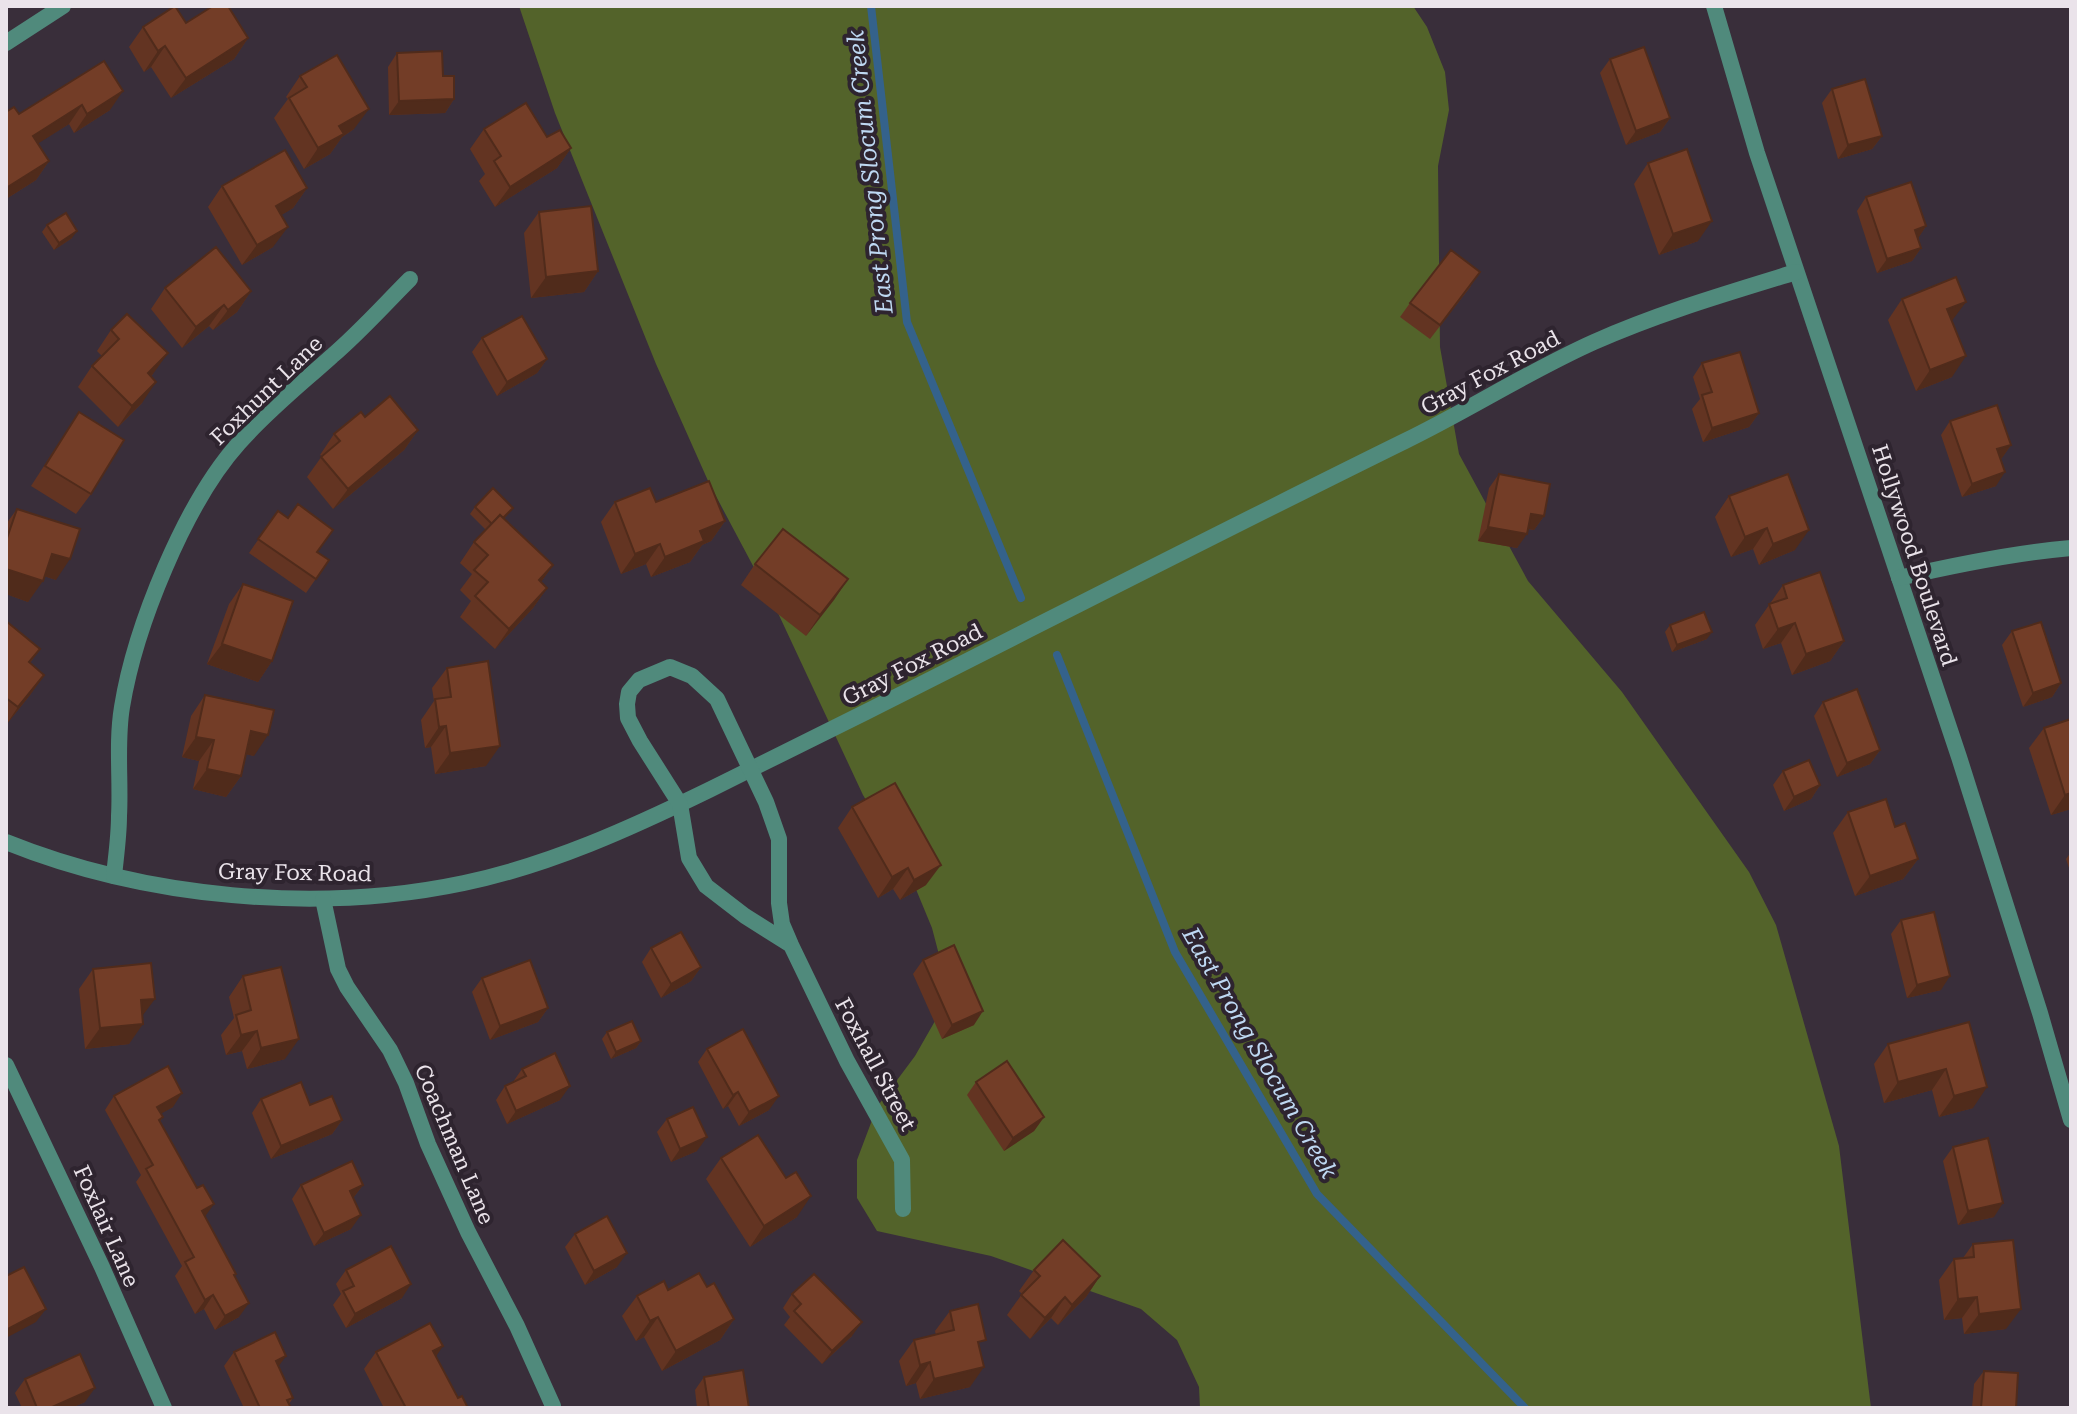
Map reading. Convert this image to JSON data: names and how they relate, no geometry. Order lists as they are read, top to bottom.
{
  "streets": {
    "street": [
      "Gray Fox Road",
      "Foxhunt Lane",
      "Hollywood Boulevard",
      "Foxhall Street",
      "Coachman Lane",
      "Foxlair Lane"
    ]
  },
  "crossings": [
    ["Gray Fox Road", "Foxhunt Lane"],
    ["Gray Fox Road", "Hollywood Boulevard"],
    ["Gray Fox Road", "Foxhall Street"],
    ["Gray Fox Road", "Coachman Lane"]
  ],
  "water": ["East Prong Slocum Creek"]
}
